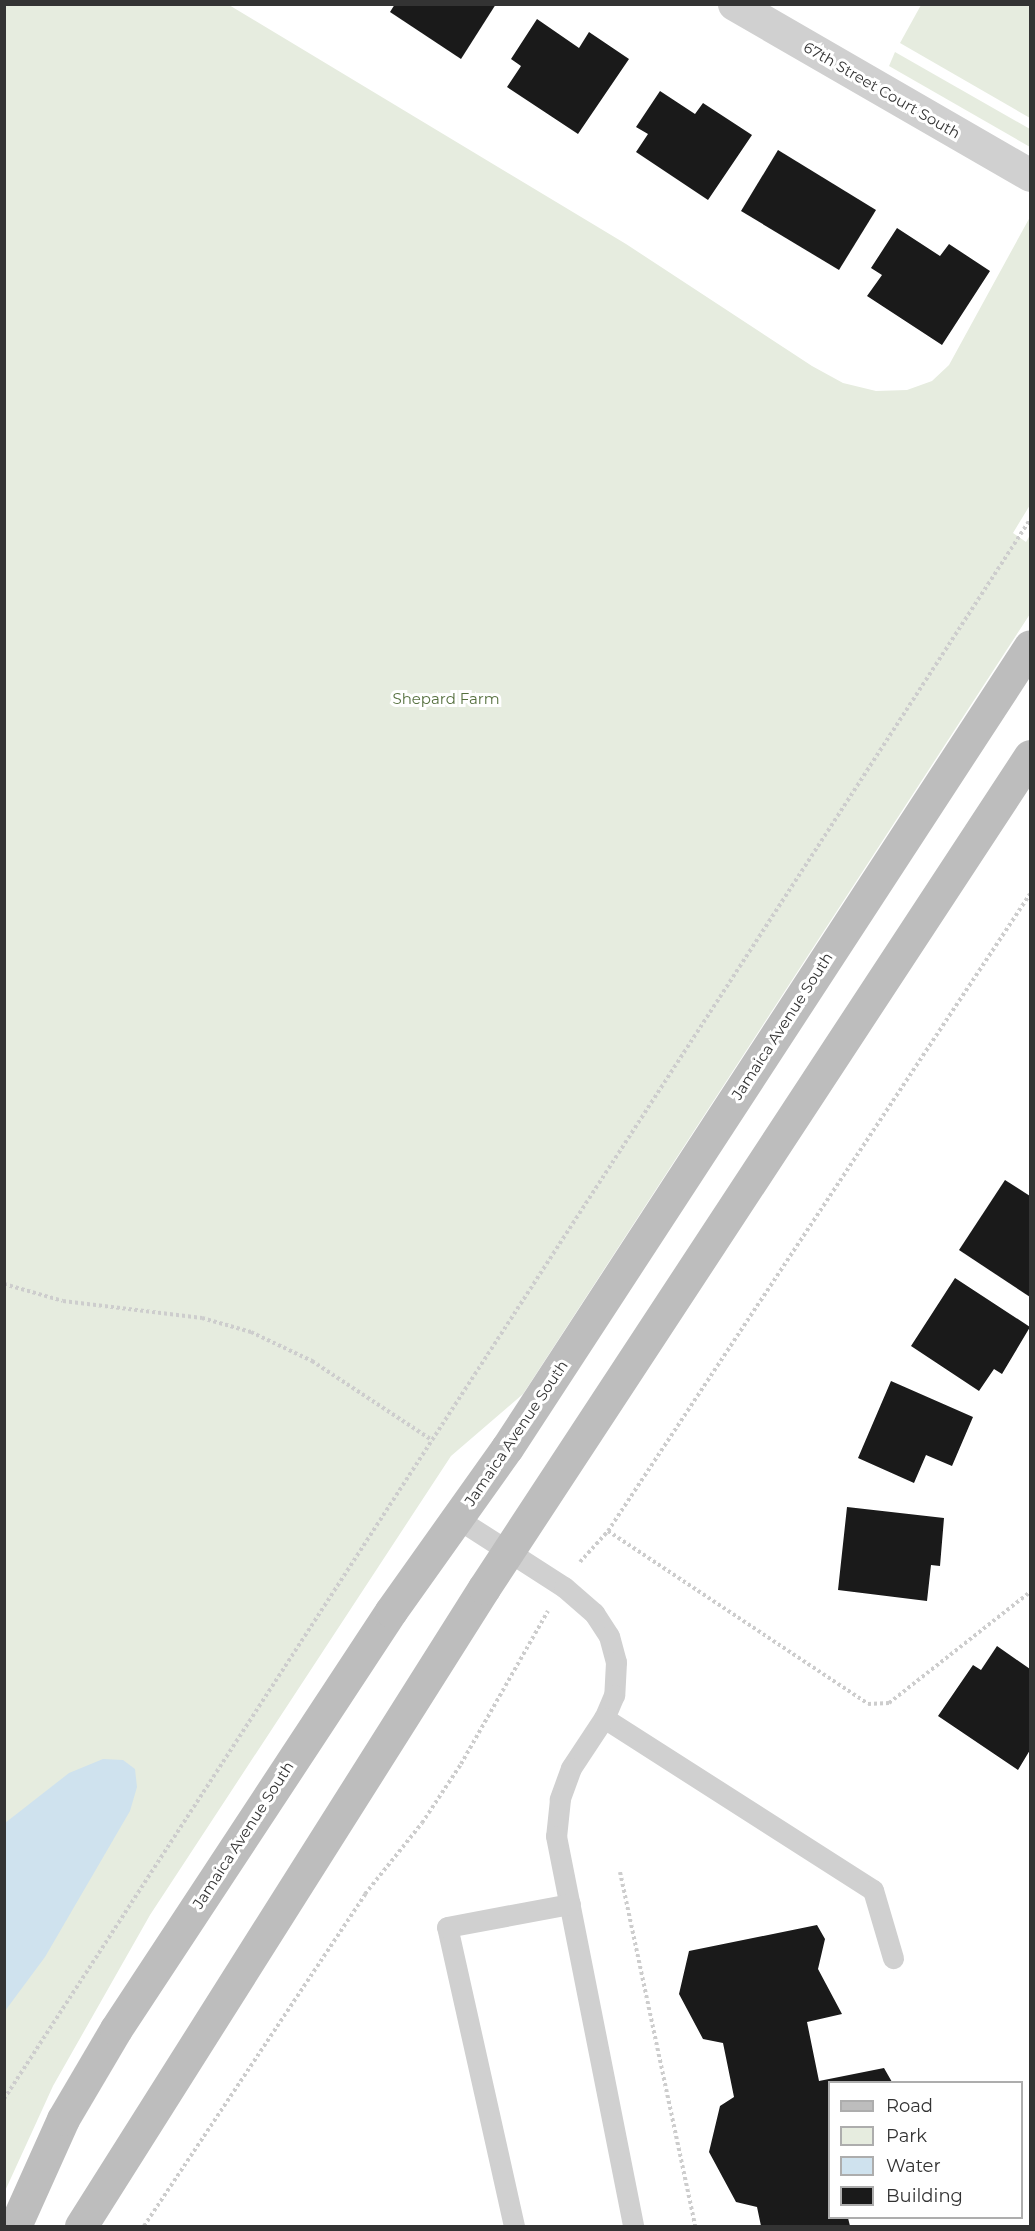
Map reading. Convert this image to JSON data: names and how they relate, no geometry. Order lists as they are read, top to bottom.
{
  "streets": {
    "street": ["67th Street Court South", "Jamaica Avenue South"]
  },
  "parks": ["Shepard Farm"],
  "legend": [
    "Road",
    "Park",
    "Water",
    "Building"
  ]
}
